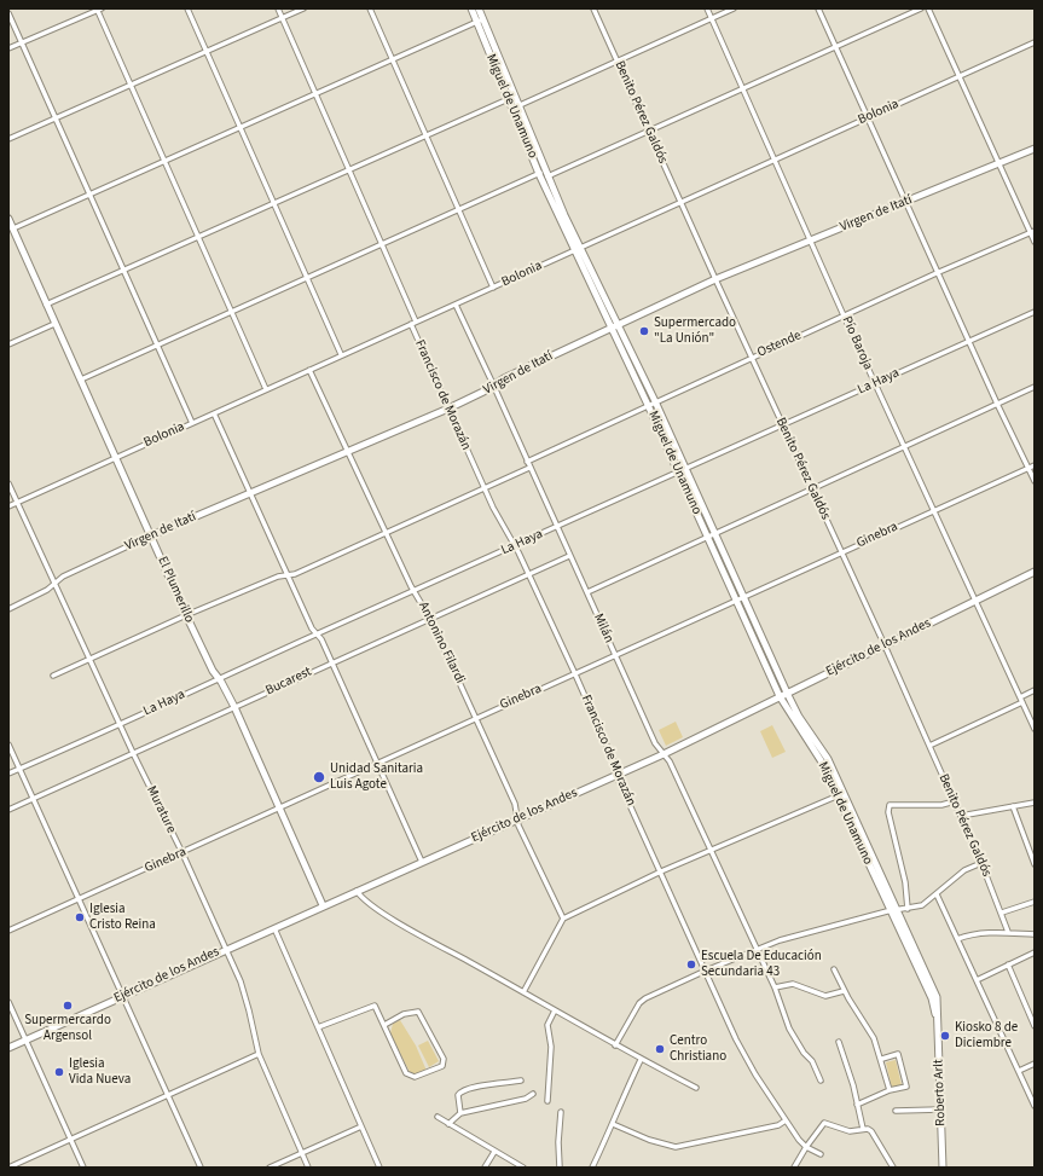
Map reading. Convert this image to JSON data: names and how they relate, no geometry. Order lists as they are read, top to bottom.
{
  "streets": {
    "street": [
      "Miguel de Unamuno",
      "Benito Pérez Galdós",
      "Bolonia",
      "Virgen de Itatí",
      "Pío Baroja",
      "Ostende",
      "La Haya",
      "Francisco de Morazán",
      "Ginebra",
      "El Plumerillo",
      "Milán",
      "Antonino Filardi",
      "Ejército de los Andes",
      "Bucarest",
      "Murature",
      "Roberto Arlt"
    ]
  },
  "crossings": [
    ["Miguel de Unamuno", "Bolonia"],
    ["Miguel de Unamuno", "Virgen de Itatí"],
    ["Miguel de Unamuno", "Ostende"],
    ["Miguel de Unamuno", "La Haya"],
    ["Miguel de Unamuno", "Ginebra"],
    ["Miguel de Unamuno", "Ejército de los Andes"],
    ["Miguel de Unamuno", "Roberto Arlt"],
    ["Benito Pérez Galdós", "Bolonia"],
    ["Benito Pérez Galdós", "Virgen de Itatí"],
    ["Benito Pérez Galdós", "Ostende"],
    ["Benito Pérez Galdós", "La Haya"],
    ["Benito Pérez Galdós", "Ginebra"],
    ["Benito Pérez Galdós", "Ejército de los Andes"],
    ["Bolonia", "Pío Baroja"],
    ["Bolonia", "Francisco de Morazán"],
    ["Bolonia", "El Plumerillo"],
    ["Bolonia", "Milán"],
    ["Bolonia", "Antonino Filardi"],
    ["Bolonia", "Murature"],
    ["Virgen de Itatí", "Pío Baroja"],
    ["Virgen de Itatí", "Francisco de Morazán"],
    ["Virgen de Itatí", "El Plumerillo"],
    ["Virgen de Itatí", "Milán"],
    ["Virgen de Itatí", "Antonino Filardi"],
    ["Virgen de Itatí", "Murature"],
    ["Pío Baroja", "Ostende"],
    ["Pío Baroja", "La Haya"],
    ["Pío Baroja", "Ginebra"],
    ["Pío Baroja", "Ejército de los Andes"],
    ["Ostende", "Milán"],
    ["La Haya", "Francisco de Morazán"],
    ["La Haya", "El Plumerillo"],
    ["La Haya", "Milán"],
    ["La Haya", "Antonino Filardi"],
    ["La Haya", "Murature"],
    ["Francisco de Morazán", "Ginebra"],
    ["Francisco de Morazán", "Ejército de los Andes"],
    ["Francisco de Morazán", "Bucarest"],
    ["Ginebra", "El Plumerillo"],
    ["Ginebra", "Milán"],
    ["Ginebra", "Antonino Filardi"],
    ["Ginebra", "Murature"],
    ["El Plumerillo", "Ejército de los Andes"],
    ["El Plumerillo", "Bucarest"],
    ["Milán", "Ejército de los Andes"],
    ["Milán", "Bucarest"],
    ["Antonino Filardi", "Ejército de los Andes"],
    ["Antonino Filardi", "Bucarest"],
    ["Ejército de los Andes", "Murature"],
    ["Bucarest", "Murature"]
  ],
  "places": [
    "Supermercado \"La Unión\"",
    "Unidad Sanitaria Luis Agote",
    "Iglesia Cristo Reina",
    "Escuela De Educación Secundaria 43",
    "Supermercardo Argensol",
    "Kiosko 8 de Diciembre",
    "Centro Christiano",
    "Iglesia Vida Nueva"
  ]
}
